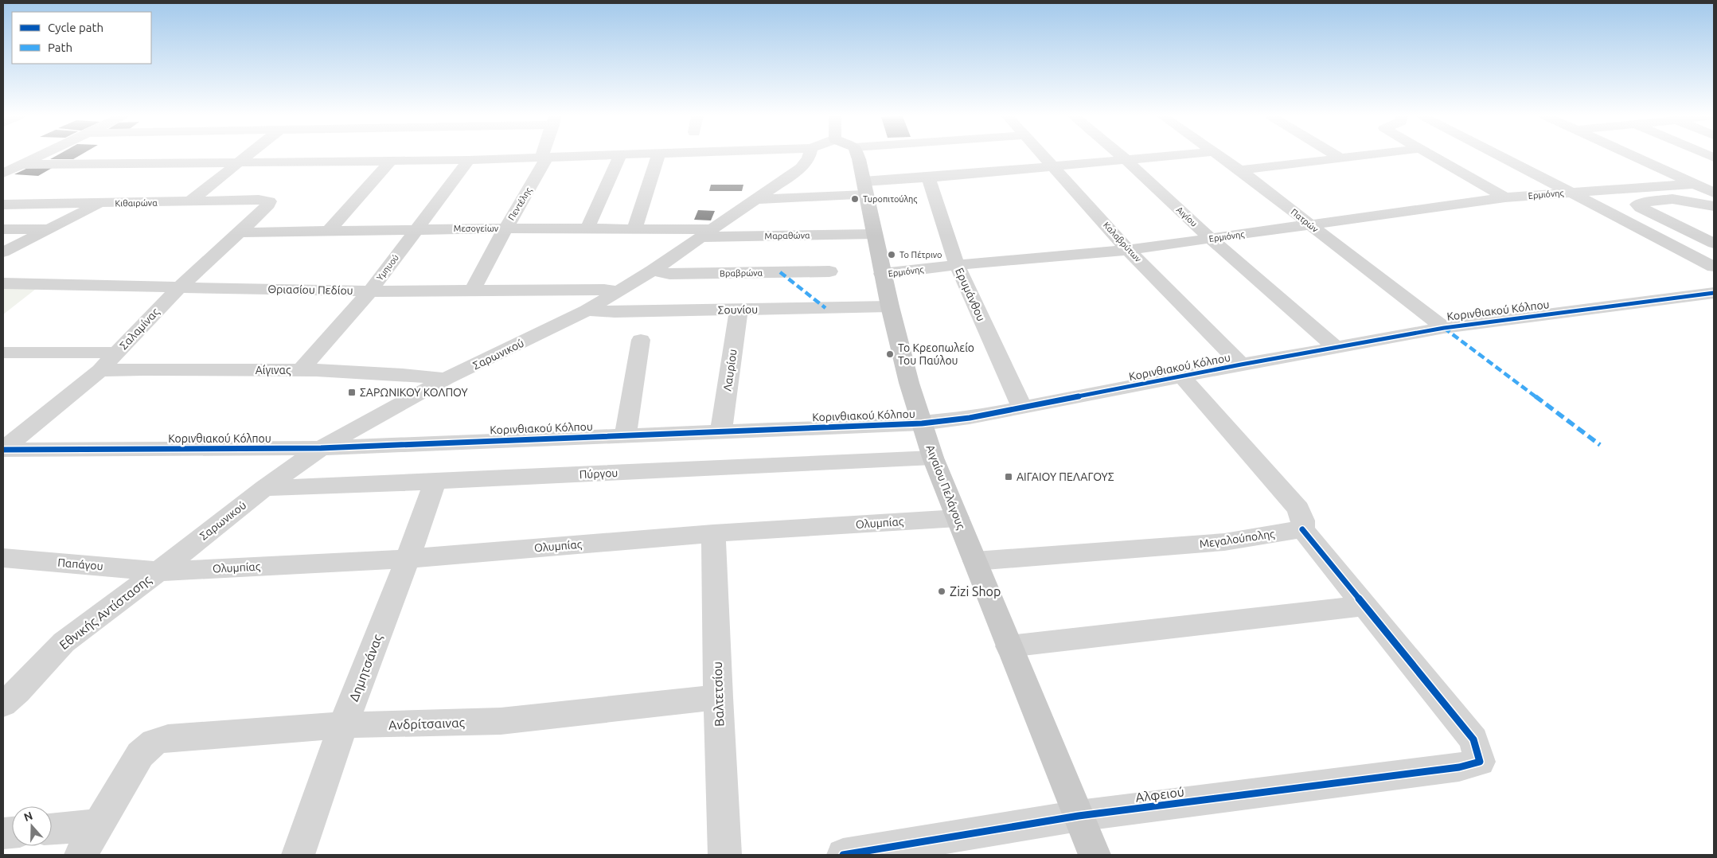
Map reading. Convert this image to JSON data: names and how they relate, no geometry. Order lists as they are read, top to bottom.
{
  "streets": {
    "main road": ["Αιγαίου Πελάγους"],
    "street": [
      "Ερμιόνης",
      "Κιθαιρώνα",
      "Πεντέλης",
      "Αιγίου",
      "Πατρών",
      "Μεσογείων",
      "Μαραθώνα",
      "Καλαβρύτων",
      "Υμηυού",
      "Βραβρώνα",
      "Θριασίου Πεδίου",
      "Ερυμάνθου",
      "Σουνίου",
      "Κορινθιακού Κόλπου",
      "Σαλαμίνας",
      "Σαρωνικού",
      "Αίγινας",
      "Λαυρίου",
      "Πύργου",
      "Ολυμπίας",
      "Μεγαλούπολης",
      "Παπάγου",
      "Εθνικής Αντίστασης",
      "Δημητσάνας",
      "Βαλτετσίου",
      "Ανδρίτσαινας",
      "Αλφειού"
    ]
  },
  "crossings": [
    ["Ερμιόνης", "Αιγίου"],
    ["Ερμιόνης", "Πατρών"],
    ["Ερμιόνης", "Καλαβρύτων"],
    ["Ερμιόνης", "Ερυμάνθου"],
    ["Ερμιόνης", "Αιγαίου Πελάγους"],
    ["Κιθαιρώνα", "Σαλαμίνας"],
    ["Πεντέλης", "Μεσογείων"],
    ["Πεντέλης", "Θριασίου Πεδίου"],
    ["Αιγίου", "Κορινθιακού Κόλπου"],
    ["Πατρών", "Κορινθιακού Κόλπου"],
    ["Μεσογείων", "Μαραθώνα"],
    ["Μεσογείων", "Υμηυού"],
    ["Μεσογείων", "Σαλαμίνας"],
    ["Μεσογείων", "Σαρωνικού"],
    ["Μαραθώνα", "Σαρωνικού"],
    ["Μαραθώνα", "Αιγαίου Πελάγους"],
    ["Καλαβρύτων", "Κορινθιακού Κόλπου"],
    ["Υμηυού", "Θριασίου Πεδίου"],
    ["Υμηυού", "Αίγινας"],
    ["Βραβρώνα", "Σαρωνικού"],
    ["Θριασίου Πεδίου", "Σαλαμίνας"],
    ["Θριασίου Πεδίου", "Σαρωνικού"],
    ["Ερυμάνθου", "Κορινθιακού Κόλπου"],
    ["Σουνίου", "Σαρωνικού"],
    ["Σουνίου", "Λαυρίου"],
    ["Σουνίου", "Αιγαίου Πελάγους"],
    ["Κορινθιακού Κόλπου", "Σαλαμίνας"],
    ["Κορινθιακού Κόλπου", "Σαρωνικού"],
    ["Κορινθιακού Κόλπου", "Λαυρίου"],
    ["Κορινθιακού Κόλπου", "Αιγαίου Πελάγους"],
    ["Σαλαμίνας", "Αίγινας"],
    ["Σαρωνικού", "Αίγινας"],
    ["Σαρωνικού", "Πύργου"],
    ["Σαρωνικού", "Ολυμπίας"],
    ["Σαρωνικού", "Παπάγου"],
    ["Σαρωνικού", "Εθνικής Αντίστασης"],
    ["Πύργου", "Αιγαίου Πελάγους"],
    ["Πύργου", "Δημητσάνας"],
    ["Αιγαίου Πελάγους", "Ολυμπίας"],
    ["Αιγαίου Πελάγους", "Μεγαλούπολης"],
    ["Αιγαίου Πελάγους", "Αλφειού"],
    ["Ολυμπίας", "Παπάγου"],
    ["Ολυμπίας", "Εθνικής Αντίστασης"],
    ["Ολυμπίας", "Δημητσάνας"],
    ["Ολυμπίας", "Βαλτετσίου"],
    ["Παπάγου", "Εθνικής Αντίστασης"],
    ["Δημητσάνας", "Ανδρίτσαινας"],
    ["Βαλτετσίου", "Ανδρίτσαινας"]
  ],
  "places": {
    "other": [
      "Τυροπιτούλης",
      "Το Πέτρινο",
      "Το Κρεοπωλείο Του Παύλου",
      "Zizi Shop"
    ],
    "transit": ["ΣΑΡΩΝΙΚΟΥ ΚΟΛΠΟΥ", "ΑΙΓΑΙΟΥ ΠΕΛΑΓΟΥΣ"]
  },
  "legend": ["Cycle path", "Path"],
  "north": "top"
}
